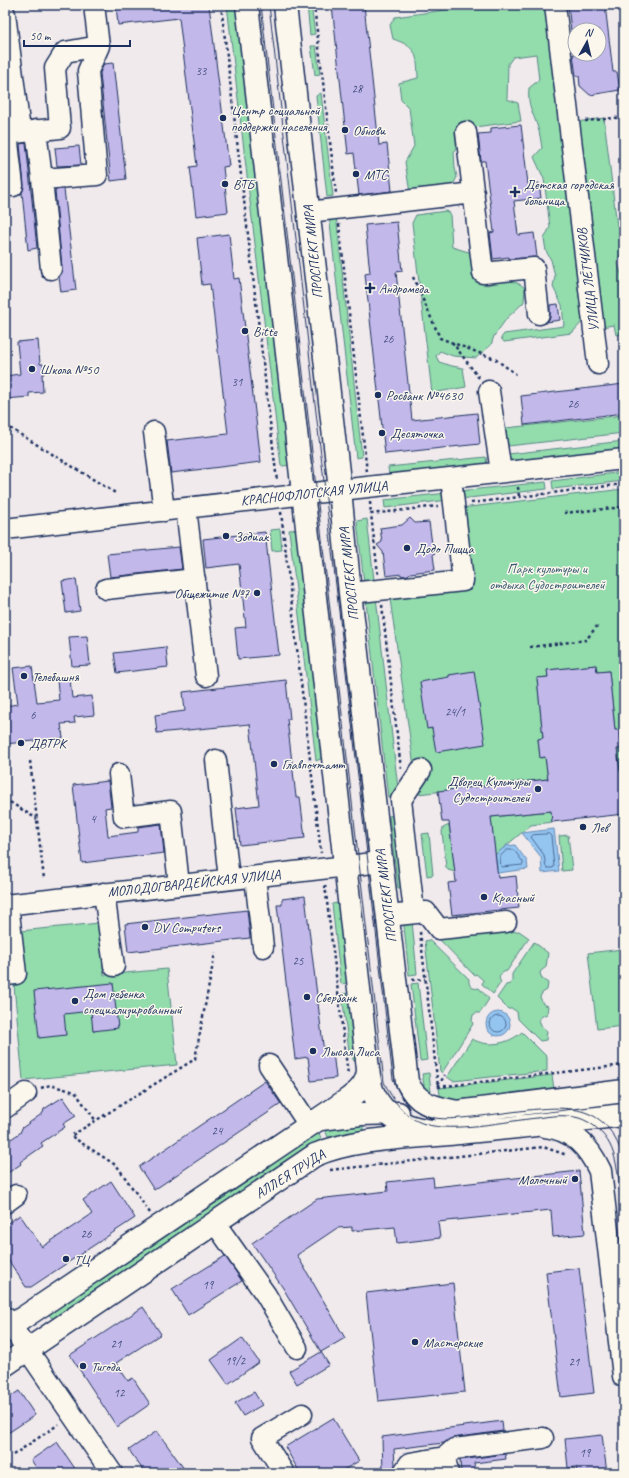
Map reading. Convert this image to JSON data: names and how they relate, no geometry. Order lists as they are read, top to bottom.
{
  "streets": {
    "main road": ["ПРОСПЕКТ МИРА", "АЛЛЕЯ ТРУДА"],
    "street": ["УЛИЦА ЛЁТЧИКОВ", "КРАСНОФЛОТСКАЯ УЛИЦА", "МОЛОДОГВАРДЕЙСКАЯ УЛИЦА"]
  },
  "crossings": [
    ["ПРОСПЕКТ МИРА", "КРАСНОФЛОТСКАЯ УЛИЦА"],
    ["ПРОСПЕКТ МИРА", "МОЛОДОГВАРДЕЙСКАЯ УЛИЦА"],
    ["ПРОСПЕКТ МИРА", "АЛЛЕЯ ТРУДА"]
  ],
  "parks": ["Парк культуры и отдыха Судостроителей"],
  "places": {
    "other": [
      "Центр социальной поддержки населения",
      "Обнови",
      "МТС",
      "ВТБ",
      "Bitte",
      "Школа №50",
      "Росбанк №4630",
      "Десяточка",
      "Зодиак",
      "Додо Пицца",
      "Общежитие №7",
      "Телебашня",
      "ДВТРК",
      "Главпочтамт",
      "Дворец Культуры Судостроителей",
      "Лев",
      "Красный",
      "DV Computers",
      "Сбербанк",
      "Дом ребенка специализированный",
      "Лысая Лиса",
      "Молочный",
      "ТЦ",
      "Мастерские",
      "Тигода"
    ],
    "health": ["Детская городская больница", "Андромеда"]
  },
  "house_numbers": [
    "33",
    "28",
    "26",
    "31",
    "26",
    "24/1",
    "6",
    "4",
    "25",
    "24",
    "26",
    "19",
    "21",
    "19/2",
    "21",
    "12",
    "19"
  ],
  "scale_bar": "50 m",
  "north": "top"
}
